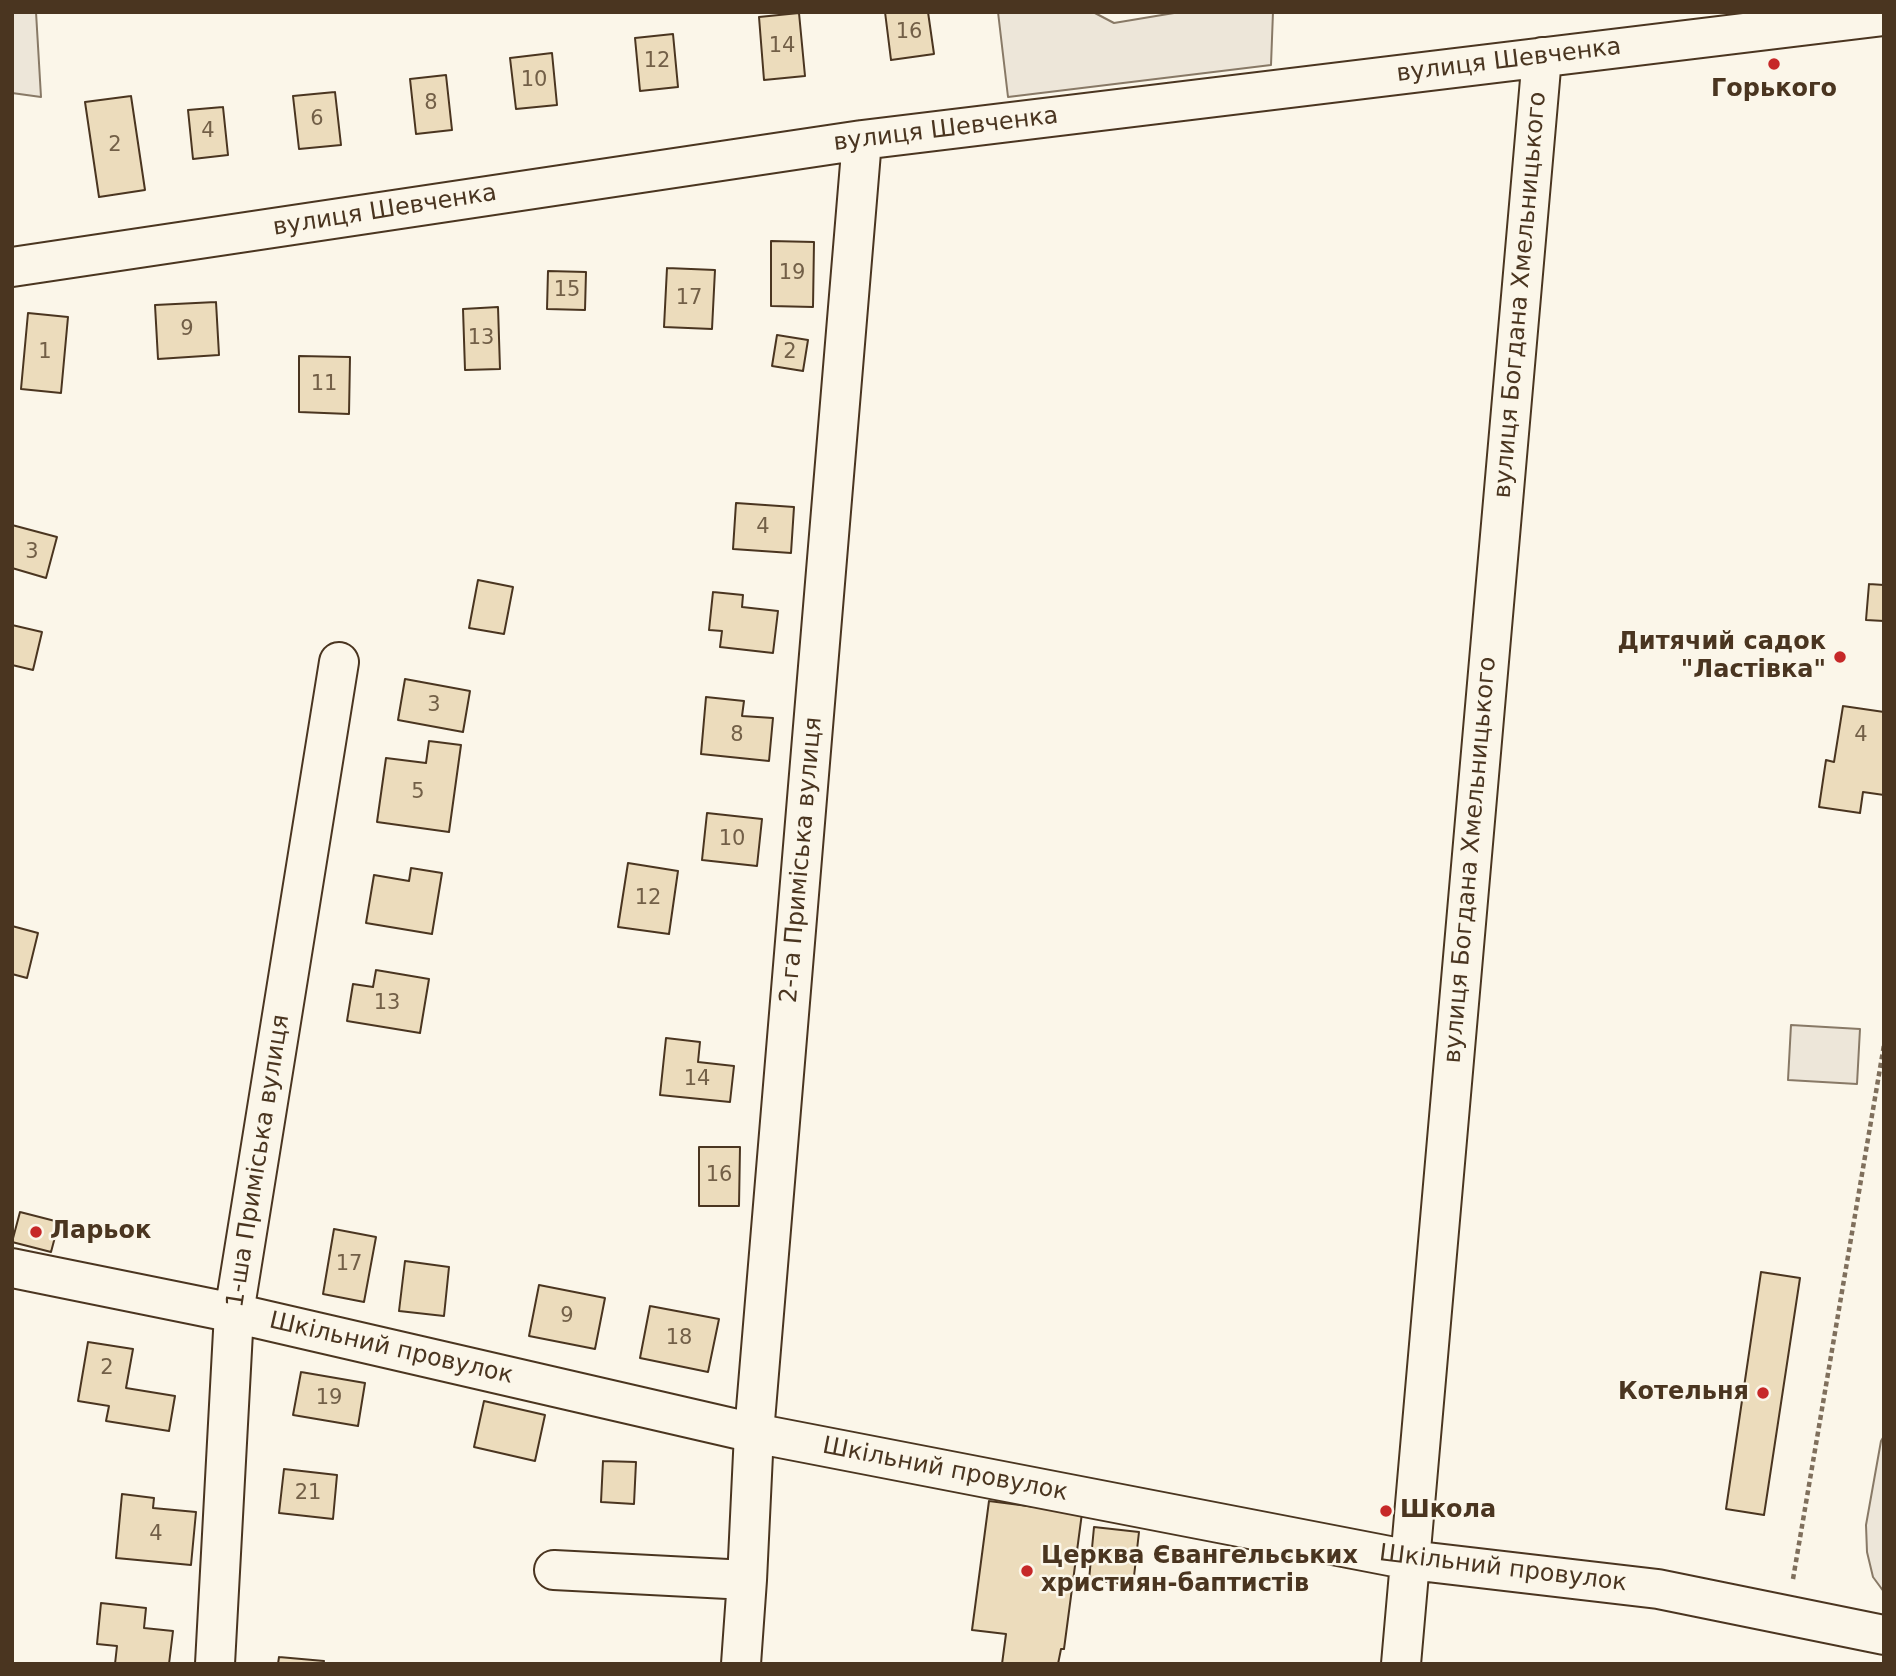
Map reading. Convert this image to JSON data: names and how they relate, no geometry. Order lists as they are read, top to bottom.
{
  "streets": {
    "street": [
      "вулиця Шевченка",
      "вулиця Богдана Хмельницького",
      "2-га Приміська вулиця",
      "1-ша Приміська вулиця",
      "Шкільний провулок"
    ]
  },
  "crossings": [
    ["вулиця Шевченка", "вулиця Богдана Хмельницького"],
    ["вулиця Шевченка", "2-га Приміська вулиця"],
    ["вулиця Богдана Хмельницького", "Шкільний провулок"],
    ["2-га Приміська вулиця", "Шкільний провулок"],
    ["1-ша Приміська вулиця", "Шкільний провулок"]
  ],
  "places": [
    "Горького",
    "Дитячий садок \"Ластівка\"",
    "Ларьок",
    "Котельня",
    "Школа",
    "Церква Євангельських християн-баптистів"
  ],
  "house_numbers": [
    "16",
    "14",
    "12",
    "10",
    "8",
    "6",
    "4",
    "2",
    "19",
    "15",
    "17",
    "9",
    "13",
    "1",
    "2",
    "11",
    "4",
    "3",
    "3",
    "8",
    "4",
    "5",
    "10",
    "12",
    "13",
    "14",
    "16",
    "17",
    "9",
    "18",
    "2",
    "19",
    "21",
    "4"
  ]
}
